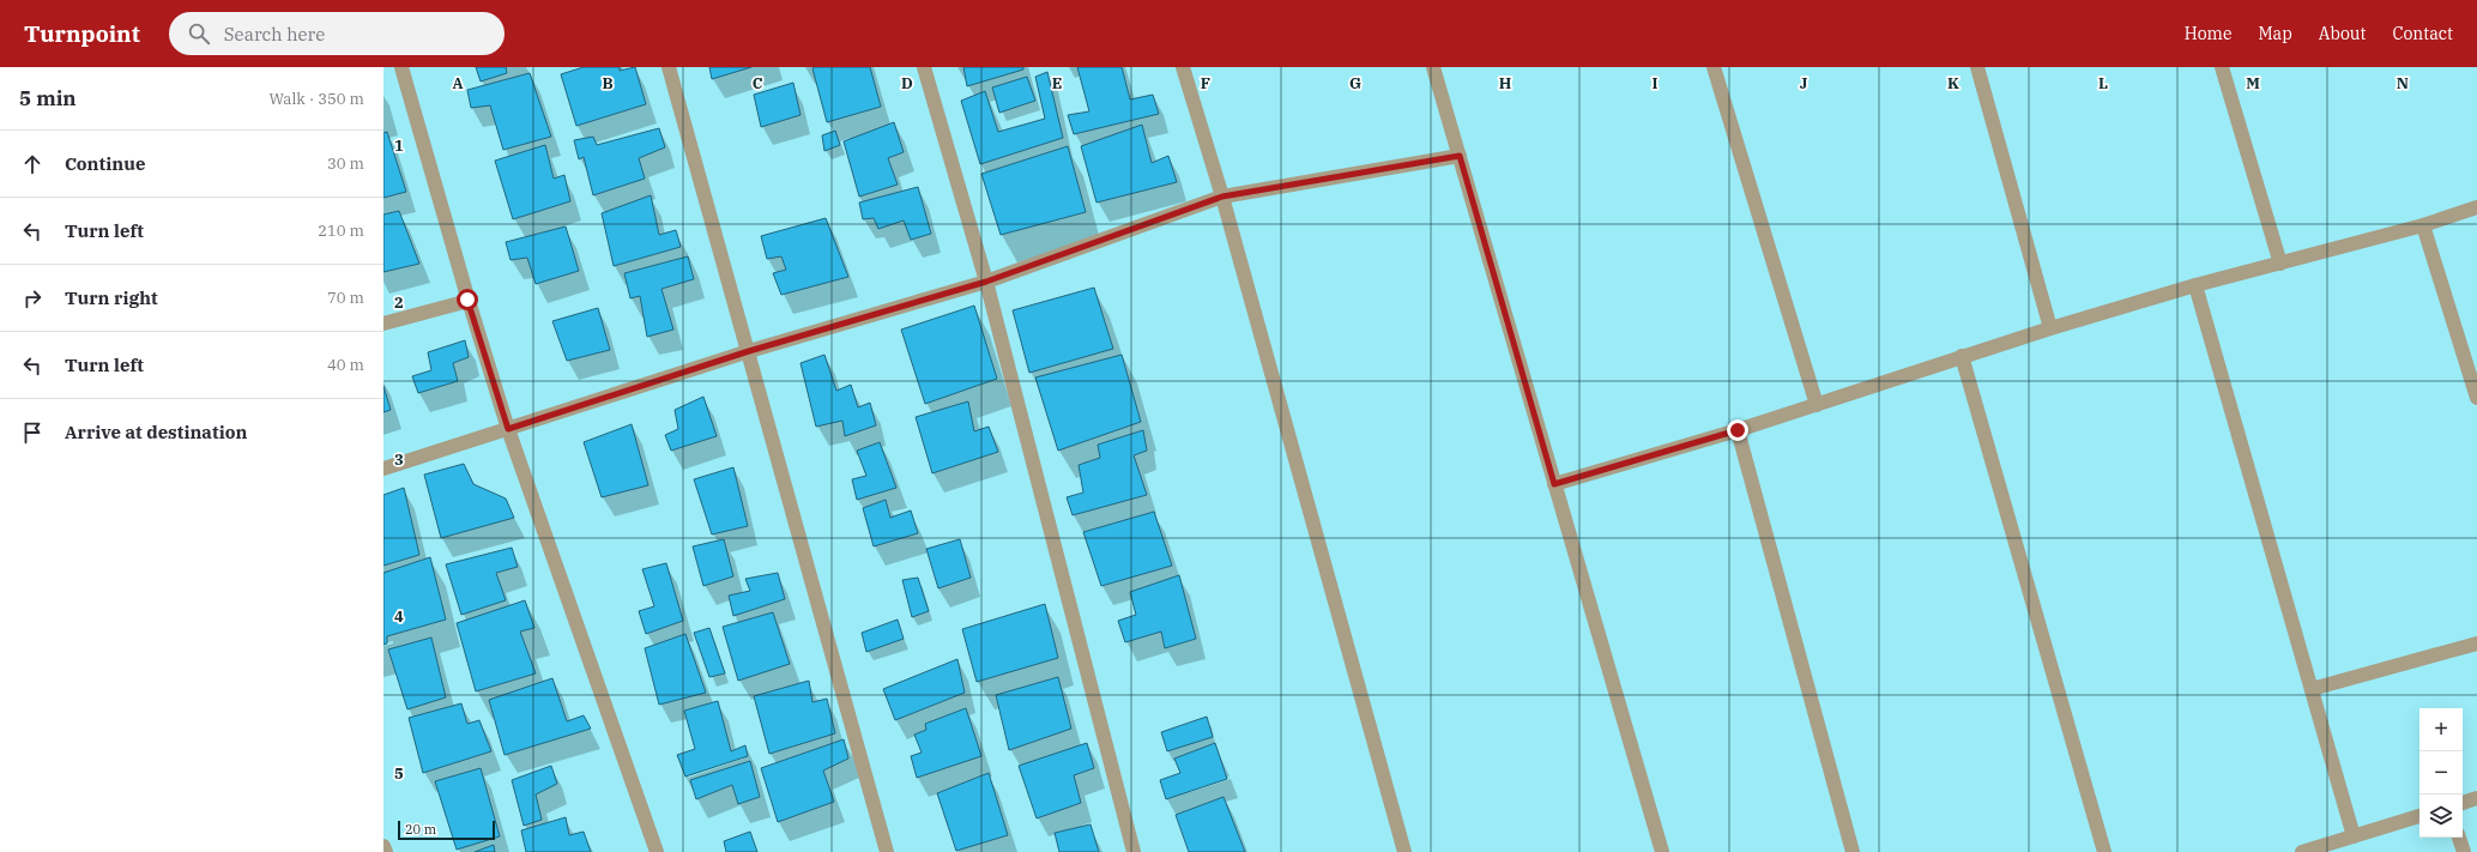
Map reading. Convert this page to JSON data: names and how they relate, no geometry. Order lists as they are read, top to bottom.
{
  "scale_bar": "20 m",
  "page": {
    "header": "Turnpoint",
    "search": "Search here",
    "nav": [
      "Home",
      "Map",
      "About",
      "Contact"
    ],
    "heading": ["5 min", "Walk · 350 m"],
    "list": [
      ["Continue", "30 m"],
      ["Turn left", "210 m"],
      ["Turn right", "70 m"],
      ["Turn left", "40 m"],
      "Arrive at destination"
    ],
    "map_buttons": ["+", "−"],
    "scale": "20 m"
  },
  "grid": {
    "columns": [
      "A",
      "B",
      "C",
      "D",
      "E",
      "F",
      "G",
      "H",
      "I",
      "J",
      "K",
      "L",
      "M",
      "N"
    ],
    "rows": [
      "1",
      "2",
      "3",
      "4",
      "5"
    ]
  }
}
